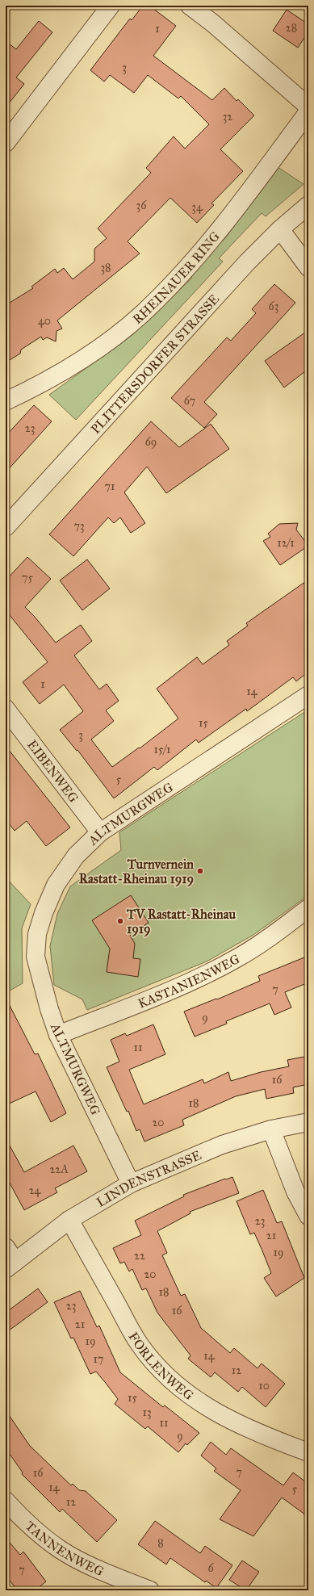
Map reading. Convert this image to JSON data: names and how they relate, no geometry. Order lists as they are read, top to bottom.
{
  "streets": {
    "street": [
      "RHEINAUER RING",
      "PLITTERSDORFER STRASSE",
      "EIBENWEG",
      "ALTMURGWEG",
      "KASTANIENWEG",
      "LINDENSTRASSE",
      "FORLENWEG",
      "TANNENWEG"
    ]
  },
  "crossings": [
    ["EIBENWEG", "ALTMURGWEG"],
    ["ALTMURGWEG", "KASTANIENWEG"],
    ["ALTMURGWEG", "LINDENSTRASSE"],
    ["LINDENSTRASSE", "FORLENWEG"]
  ],
  "places": ["Turnvernein Rastatt-Rheinau 1919", "TV Rastatt-Rheinau 1919"],
  "house_numbers": [
    "28",
    "1",
    "3",
    "32",
    "36",
    "34",
    "38",
    "63",
    "40",
    "67",
    "23",
    "69",
    "71",
    "73",
    "12/1",
    "75",
    "1",
    "14",
    "15",
    "3",
    "15/1",
    "5",
    "7",
    "9",
    "11",
    "16",
    "18",
    "20",
    "22A",
    "24",
    "23",
    "21",
    "19",
    "22",
    "20",
    "18",
    "23",
    "16",
    "21",
    "19",
    "14",
    "17",
    "12",
    "10",
    "15",
    "13",
    "11",
    "9",
    "7",
    "16",
    "14",
    "5",
    "12",
    "8",
    "6",
    "7"
  ]
}
